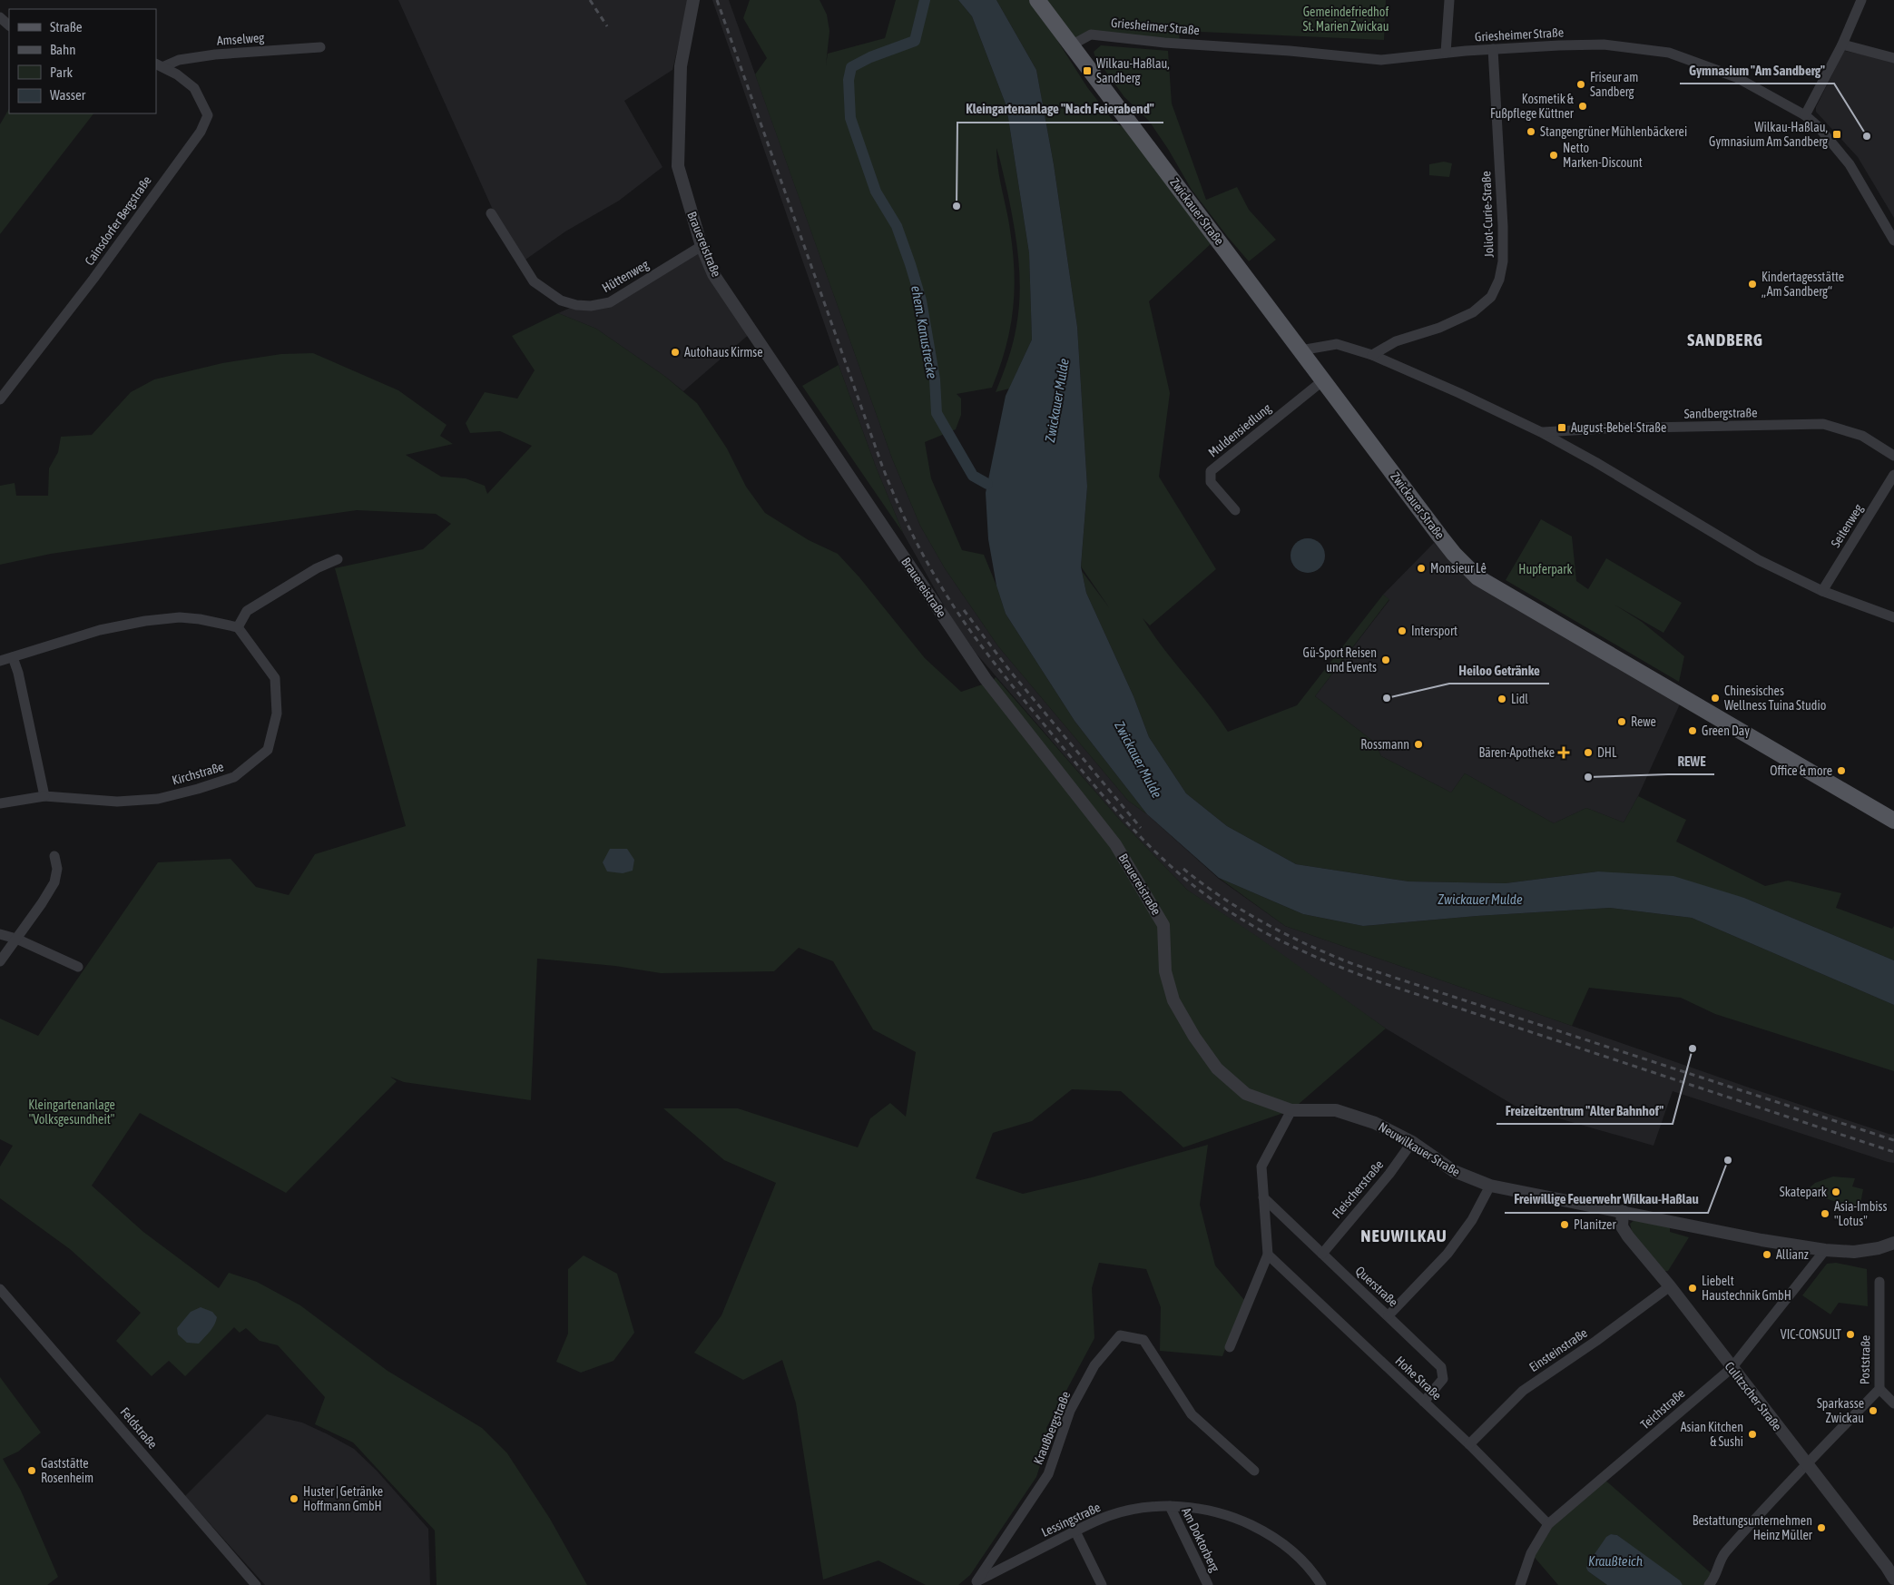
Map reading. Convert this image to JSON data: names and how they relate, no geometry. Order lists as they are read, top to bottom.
{
  "streets": {
    "main road": ["Zwickauer Straße"],
    "street": [
      "Griesheimer Straße",
      "Amselweg",
      "Joliot-Curie-Straße",
      "Cainsdorfer Bergstraße",
      "Brauereistraße",
      "Hüttenweg",
      "Sandbergstraße",
      "Muldensiedlung",
      "Seitenweg",
      "Kirchstraße",
      "Neuwilkauer Straße",
      "Fleischerstraße",
      "Querstraße",
      "Einsteinstraße",
      "Poststraße",
      "Hohe Straße",
      "Culitzscher Straße",
      "Teichstraße",
      "Feldstraße",
      "Kraußbergstraße",
      "Lessingstraße",
      "Am Doktorberg"
    ]
  },
  "crossings": [
    ["Griesheimer Straße", "Zwickauer Straße"],
    ["Griesheimer Straße", "Joliot-Curie-Straße"],
    ["Amselweg", "Cainsdorfer Bergstraße"],
    ["Zwickauer Straße", "Muldensiedlung"],
    ["Brauereistraße", "Hüttenweg"],
    ["Brauereistraße", "Neuwilkauer Straße"],
    ["Neuwilkauer Straße", "Fleischerstraße"],
    ["Neuwilkauer Straße", "Culitzscher Straße"],
    ["Neuwilkauer Straße", "Teichstraße"],
    ["Fleischerstraße", "Querstraße"],
    ["Querstraße", "Hohe Straße"],
    ["Einsteinstraße", "Hohe Straße"],
    ["Einsteinstraße", "Culitzscher Straße"],
    ["Poststraße", "Culitzscher Straße"],
    ["Hohe Straße", "Teichstraße"],
    ["Culitzscher Straße", "Teichstraße"],
    ["Kraußbergstraße", "Lessingstraße"],
    ["Lessingstraße", "Am Doktorberg"]
  ],
  "districts": ["SANDBERG", "NEUWILKAU"],
  "water": ["ehem. Kanustrecke", "Zwickauer Mulde", "Kraußteich"],
  "parks": ["Gemeindefriedhof St. Marien Zwickau", "Hupferpark", "Kleingartenanlage \"Volksgesundheit\""],
  "places": {
    "transit": ["Wilkau-Haßlau, Sandberg", "Wilkau-Haßlau, Gymnasium Am Sandberg", "August-Bebel-Straße"],
    "other": [
      "Friseur am Sandberg",
      "Kosmetik & Fußpflege Küttner",
      "Stangengrüner Mühlenbäckerei",
      "Gymnasium \"Am Sandberg\"",
      "Netto Marken-Discount",
      "Kleingartenanlage \"Nach Feierabend\"",
      "Kindertagesstätte „Am Sandberg“",
      "Autohaus Kirmse",
      "Monsieur Lê",
      "Intersport",
      "Gü-Sport Reisen und Events",
      "Heiloo Getränke",
      "Chinesisches Wellness Tuina Studio",
      "Lidl",
      "Rewe",
      "Green Day",
      "Rossmann",
      "DHL",
      "Office & more",
      "REWE",
      "Freizeitzentrum \"Alter Bahnhof\"",
      "Freiwillige Feuerwehr Wilkau-Haßlau",
      "Skatepark",
      "Asia-Imbiss \"Lotus\"",
      "Planitzer",
      "Allianz",
      "Liebelt Haustechnik GmbH",
      "VIC-CONSULT",
      "Sparkasse Zwickau",
      "Asian Kitchen & Sushi",
      "Gaststätte Rosenheim",
      "Huster | Getränke Hoffmann GmbH",
      "Bestattungsunternehmen Heinz Müller"
    ],
    "health": ["Bären-Apotheke"]
  },
  "legend": [
    "Straße",
    "Bahn",
    "Park",
    "Wasser"
  ]
}
